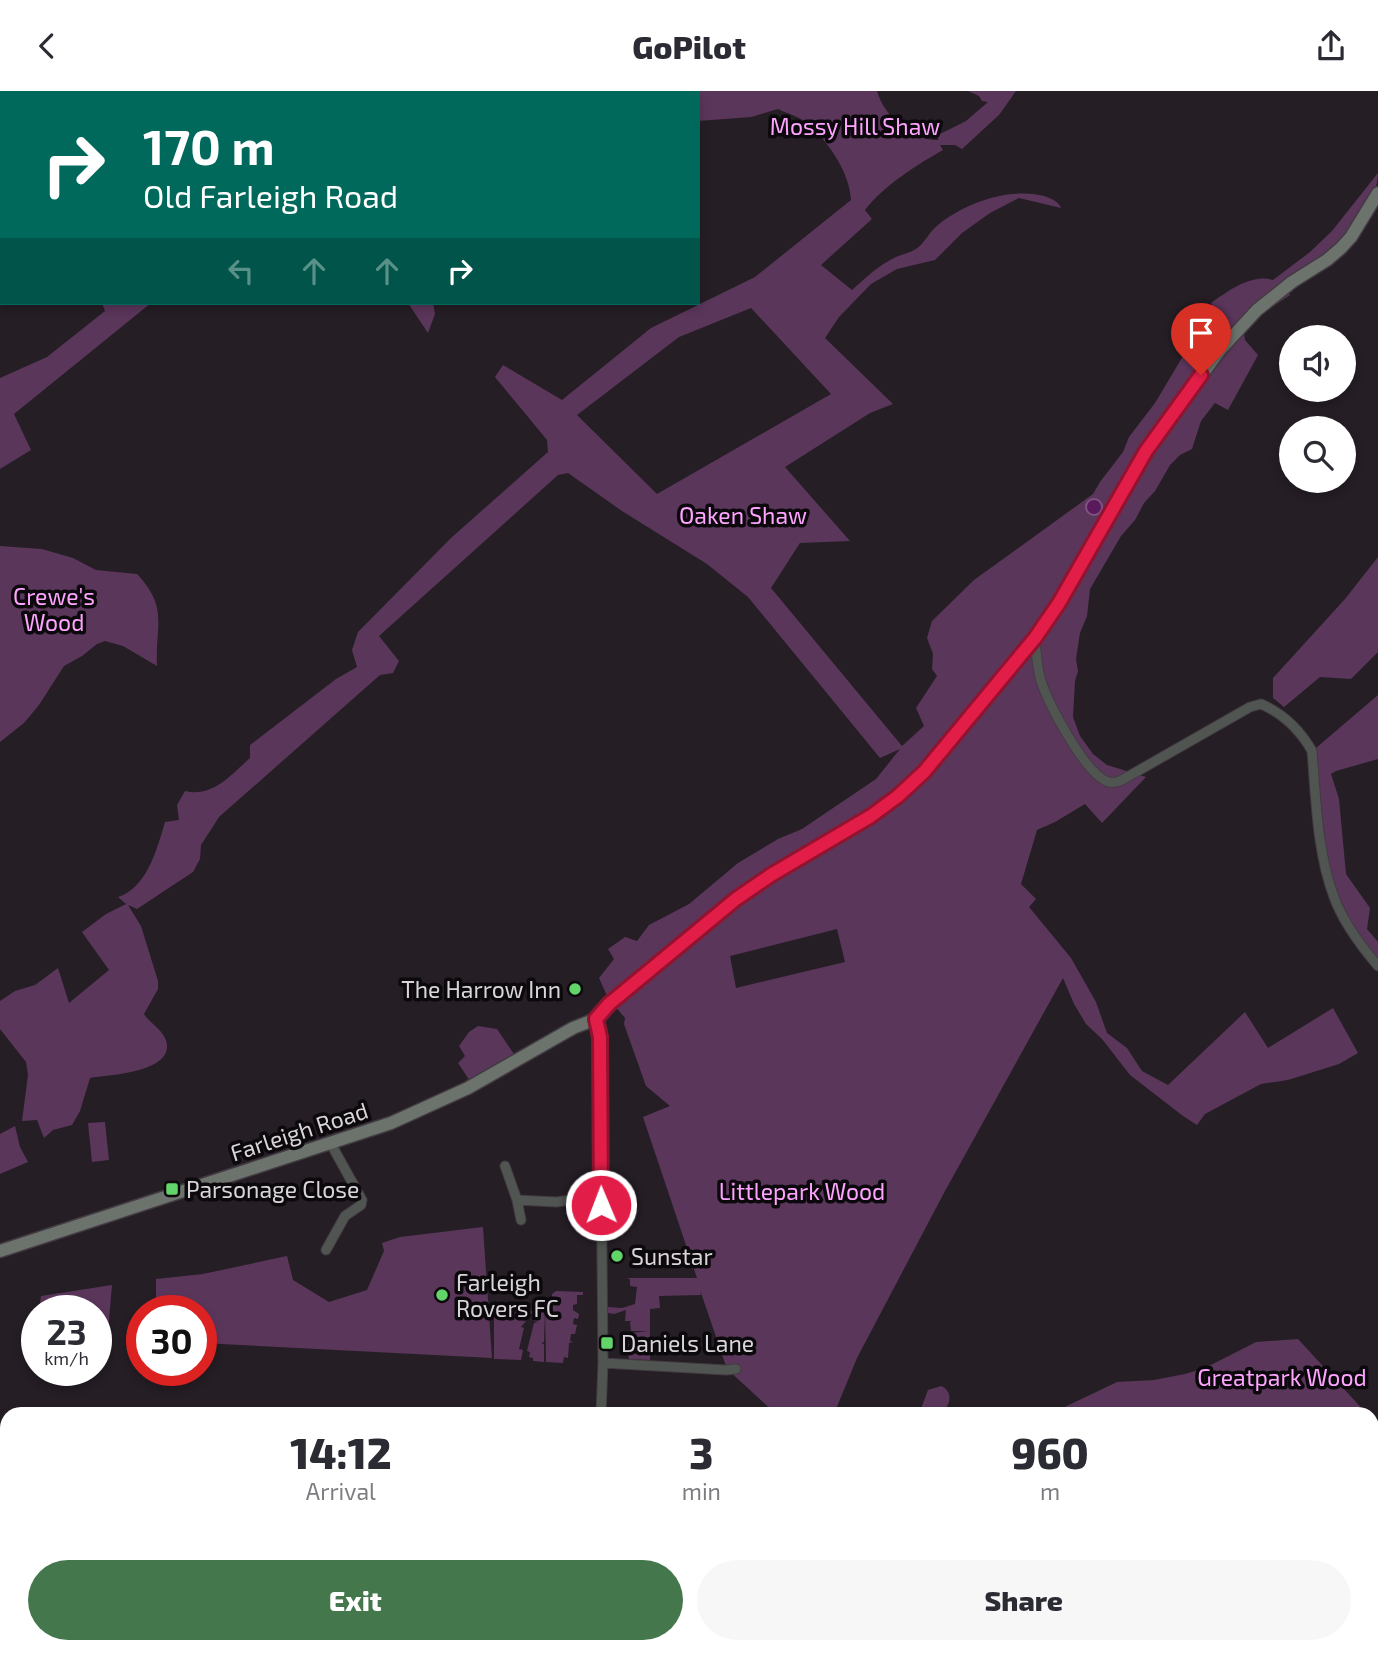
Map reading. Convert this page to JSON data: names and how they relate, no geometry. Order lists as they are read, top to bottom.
{
  "streets": {
    "street": ["Farleigh Road"]
  },
  "parks": [
    "Mossy Hill Shaw",
    "Oaken Shaw",
    "Crewe's Wood",
    "Littlepark Wood",
    "Greatpark Wood"
  ],
  "places": {
    "other": ["The Harrow Inn", "Sunstar", "Farleigh Rovers FC"],
    "transit": ["Parsonage Close", "Daniels Lane"]
  },
  "page": {
    "header": "GoPilot",
    "turn": ["170 m", "Old Farleigh Road"],
    "speed": "23 km/h",
    "limit": "30",
    "eta": [
      "14:12",
      "Arrival",
      "3",
      "min",
      "960",
      "m"
    ],
    "buttons": ["Exit", "Share"]
  }
}
